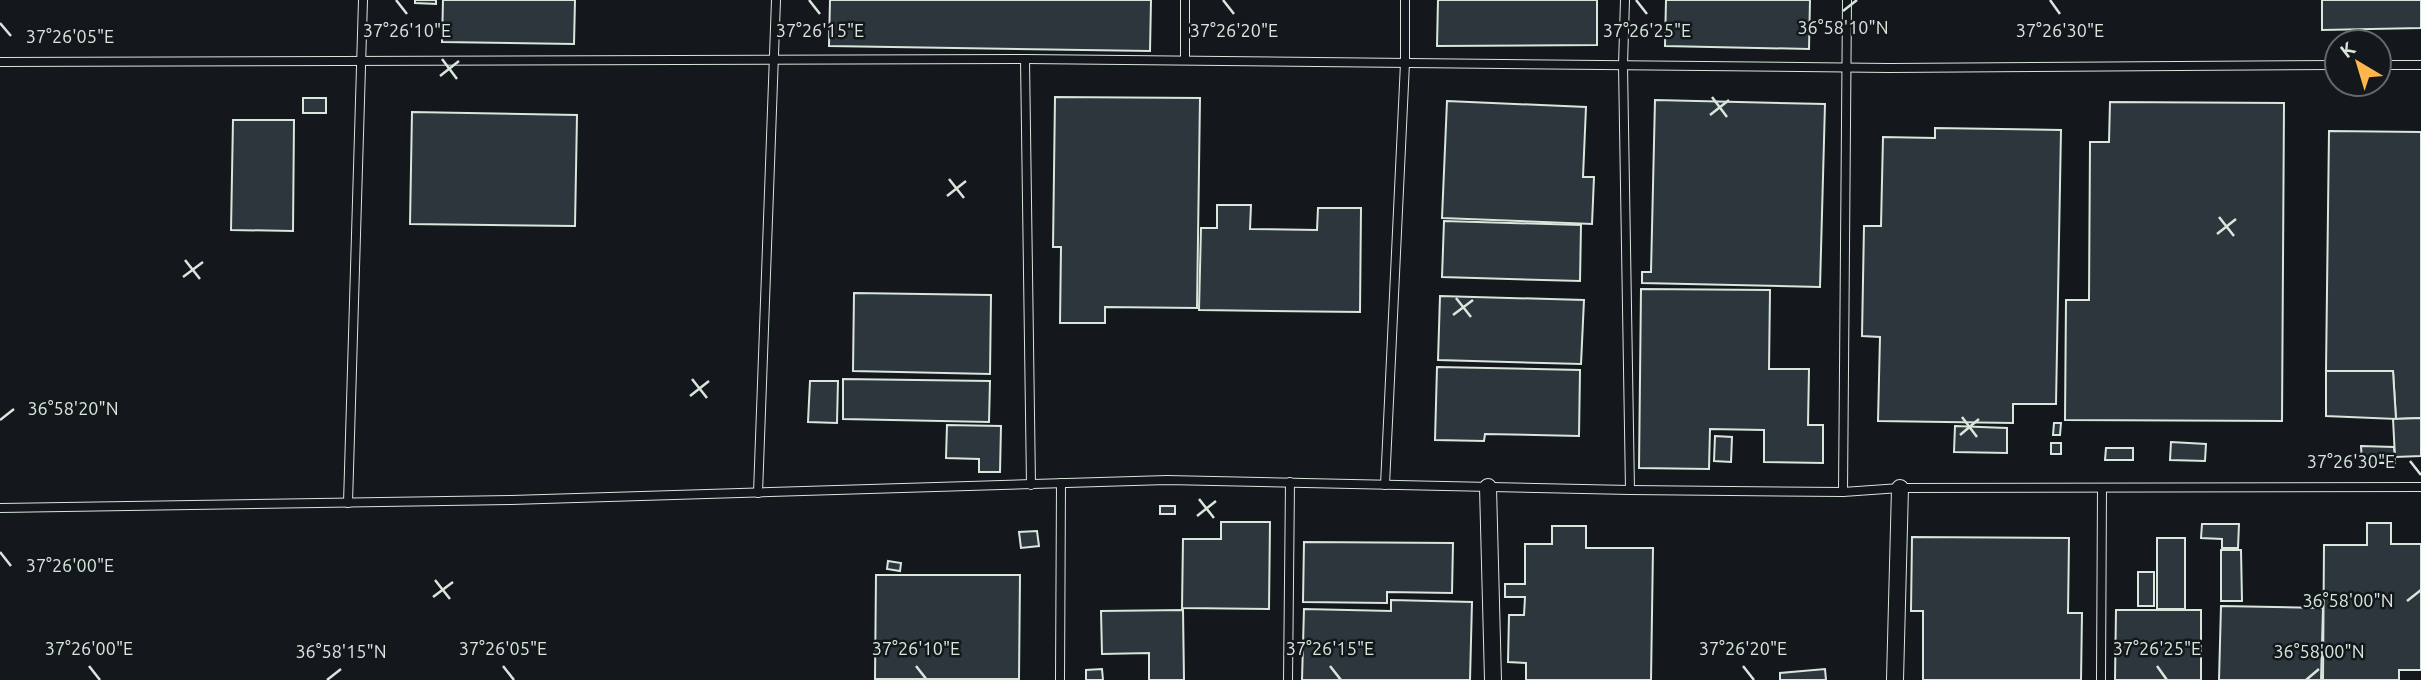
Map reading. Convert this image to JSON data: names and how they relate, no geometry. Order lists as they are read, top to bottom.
{
  "north": "top left",
  "coordinates": [
    "36°58'10\"N",
    "37°26'25\"E",
    "37°26'30\"E",
    "37°26'10\"E",
    "37°26'15\"E",
    "37°26'20\"E",
    "37°26'05\"E",
    "36°58'20\"N",
    "37°26'00\"E",
    "36°58'00\"N",
    "36°58'15\"N"
  ]
}
